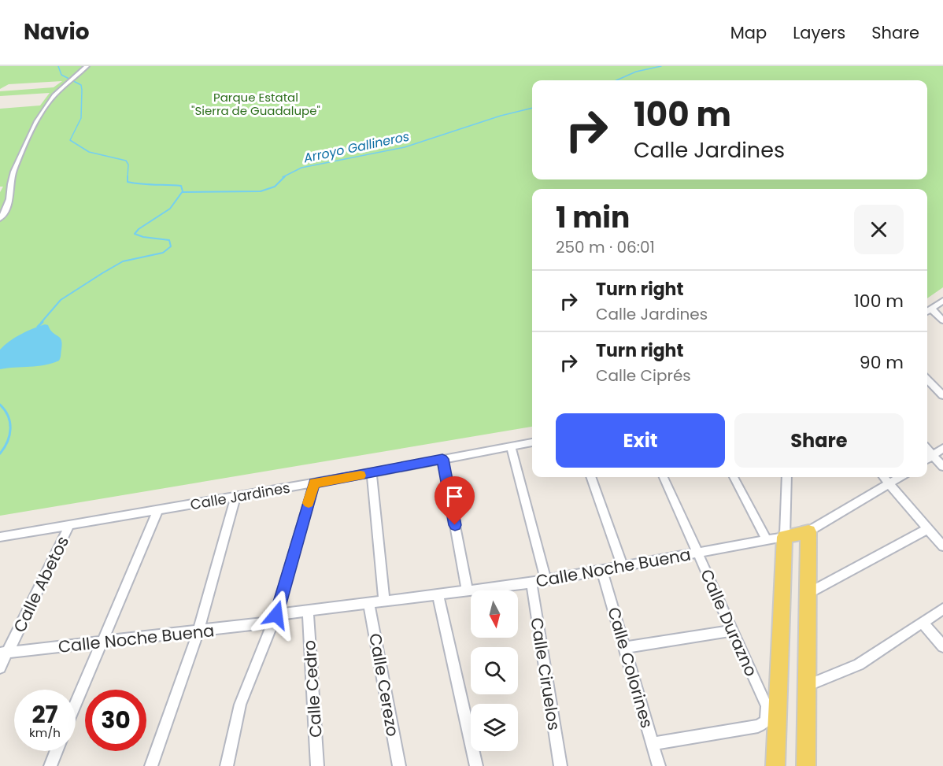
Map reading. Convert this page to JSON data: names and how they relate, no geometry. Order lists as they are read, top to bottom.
{
  "streets": {
    "main road": ["Calle Noche Buena"],
    "street": [
      "Calle Jardines",
      "Calle Abetos",
      "Calle Durazno",
      "Calle Colorines",
      "Calle Ciruelos",
      "Calle Cerezo",
      "Calle Cedro"
    ]
  },
  "crossings": [
    ["Calle Jardines", "Calle Abetos"],
    ["Calle Noche Buena", "Calle Abetos"],
    ["Calle Noche Buena", "Calle Durazno"],
    ["Calle Noche Buena", "Calle Colorines"],
    ["Calle Noche Buena", "Calle Ciruelos"],
    ["Calle Noche Buena", "Calle Cerezo"],
    ["Calle Noche Buena", "Calle Cedro"],
    ["Calle Durazno", "Calle Colorines"]
  ],
  "water": ["Arroyo Gallineros"],
  "parks": ["Parque Estatal \"Sierra de Guadalupe\""],
  "north": "bottom",
  "page": {
    "header": "Navio",
    "nav": ["Map", "Layers", "Share"],
    "turn": ["100 m", "Calle Jardines"],
    "heading": ["1 min", "250 m · 06:01"],
    "list": [
      {
        "name": "Turn right",
        "note": "Calle Jardines",
        "value": "100 m"
      },
      {
        "name": "Turn right",
        "note": "Calle Ciprés",
        "value": "90 m"
      }
    ],
    "buttons": ["Exit", "Share"],
    "speed": "27 km/h",
    "limit": "30"
  }
}
